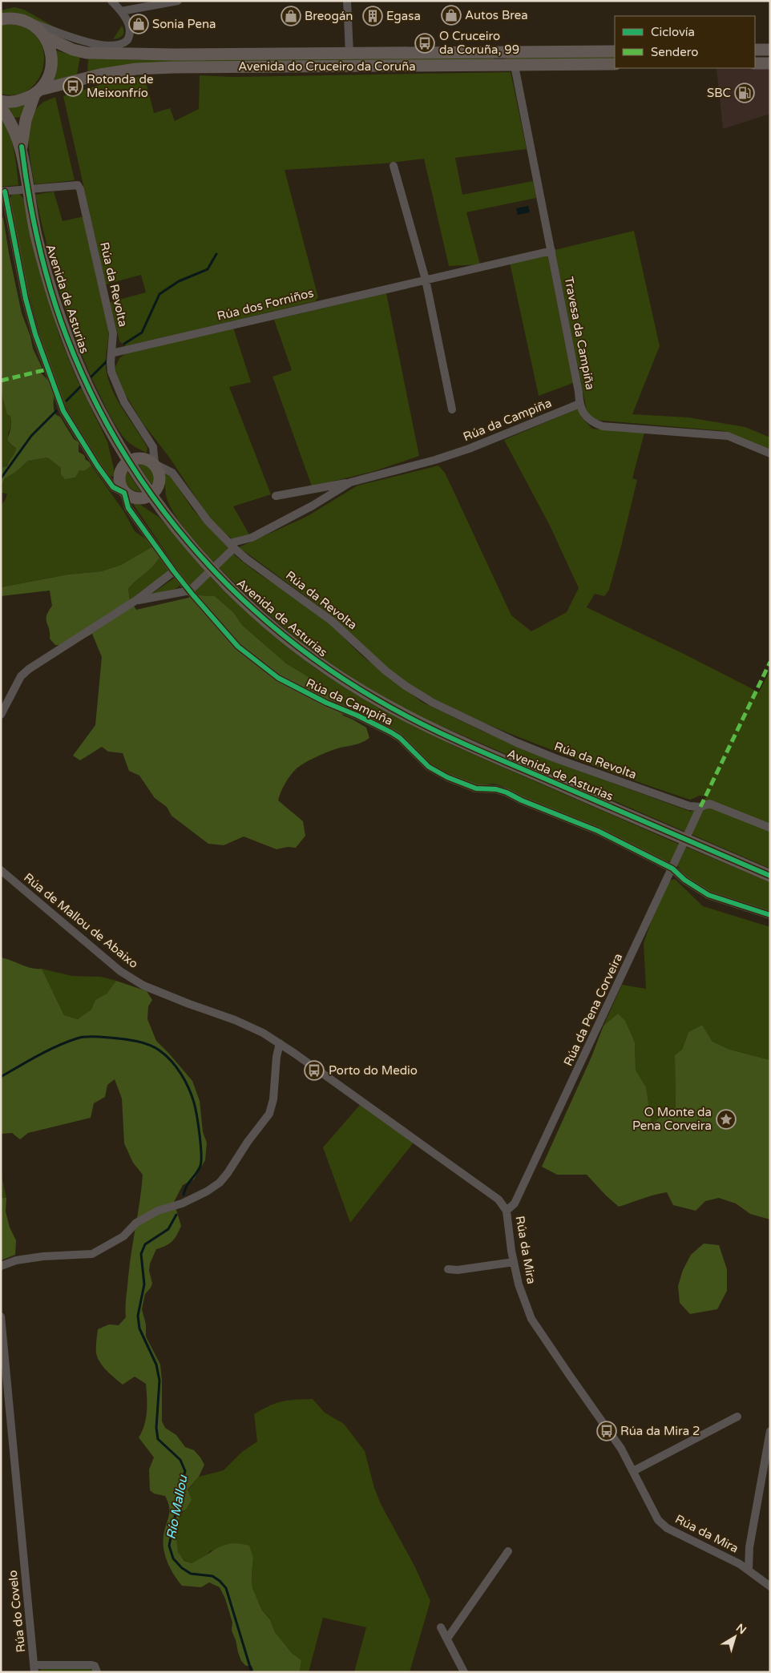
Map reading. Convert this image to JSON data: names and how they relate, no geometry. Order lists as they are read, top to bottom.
{
  "streets": {
    "main road": ["Avenida do Cruceiro da Coruña", "Avenida de Asturias"],
    "street": [
      "Rúa da Revolta",
      "Rúa dos Forniños",
      "Travesa da Campiña",
      "Rúa da Campiña",
      "Rúa de Mallou de Abaixo",
      "Rúa da Pena Corveira",
      "Rúa da Mira",
      "Rúa do Covelo"
    ]
  },
  "crossings": [
    ["Avenida do Cruceiro da Coruña", "Avenida de Asturias"],
    ["Avenida do Cruceiro da Coruña", "Travesa da Campiña"],
    ["Rúa da Revolta", "Rúa dos Forniños"],
    ["Rúa da Revolta", "Rúa da Campiña"],
    ["Rúa da Revolta", "Rúa da Pena Corveira"],
    ["Rúa dos Forniños", "Travesa da Campiña"],
    ["Travesa da Campiña", "Rúa da Campiña"],
    ["Rúa da Campiña", "Rúa da Pena Corveira"],
    ["Rúa de Mallou de Abaixo", "Rúa da Mira"],
    ["Rúa da Pena Corveira", "Rúa da Mira"]
  ],
  "water": ["Río Mallou"],
  "places": {
    "shop": ["Autos Brea", "Breogán", "Sonia Pena"],
    "building": ["Egasa"],
    "bus stop": [
      "O Cruceiro da Coruña, 99",
      "Rotonda de Meixonfrío",
      "Porto do Medio",
      "Rúa da Mira 2"
    ],
    "fuel station": ["SBC"],
    "place": ["O Monte da Pena Corveira"]
  },
  "legend": ["Ciclovía", "Sendero"],
  "north": "top right"
}
